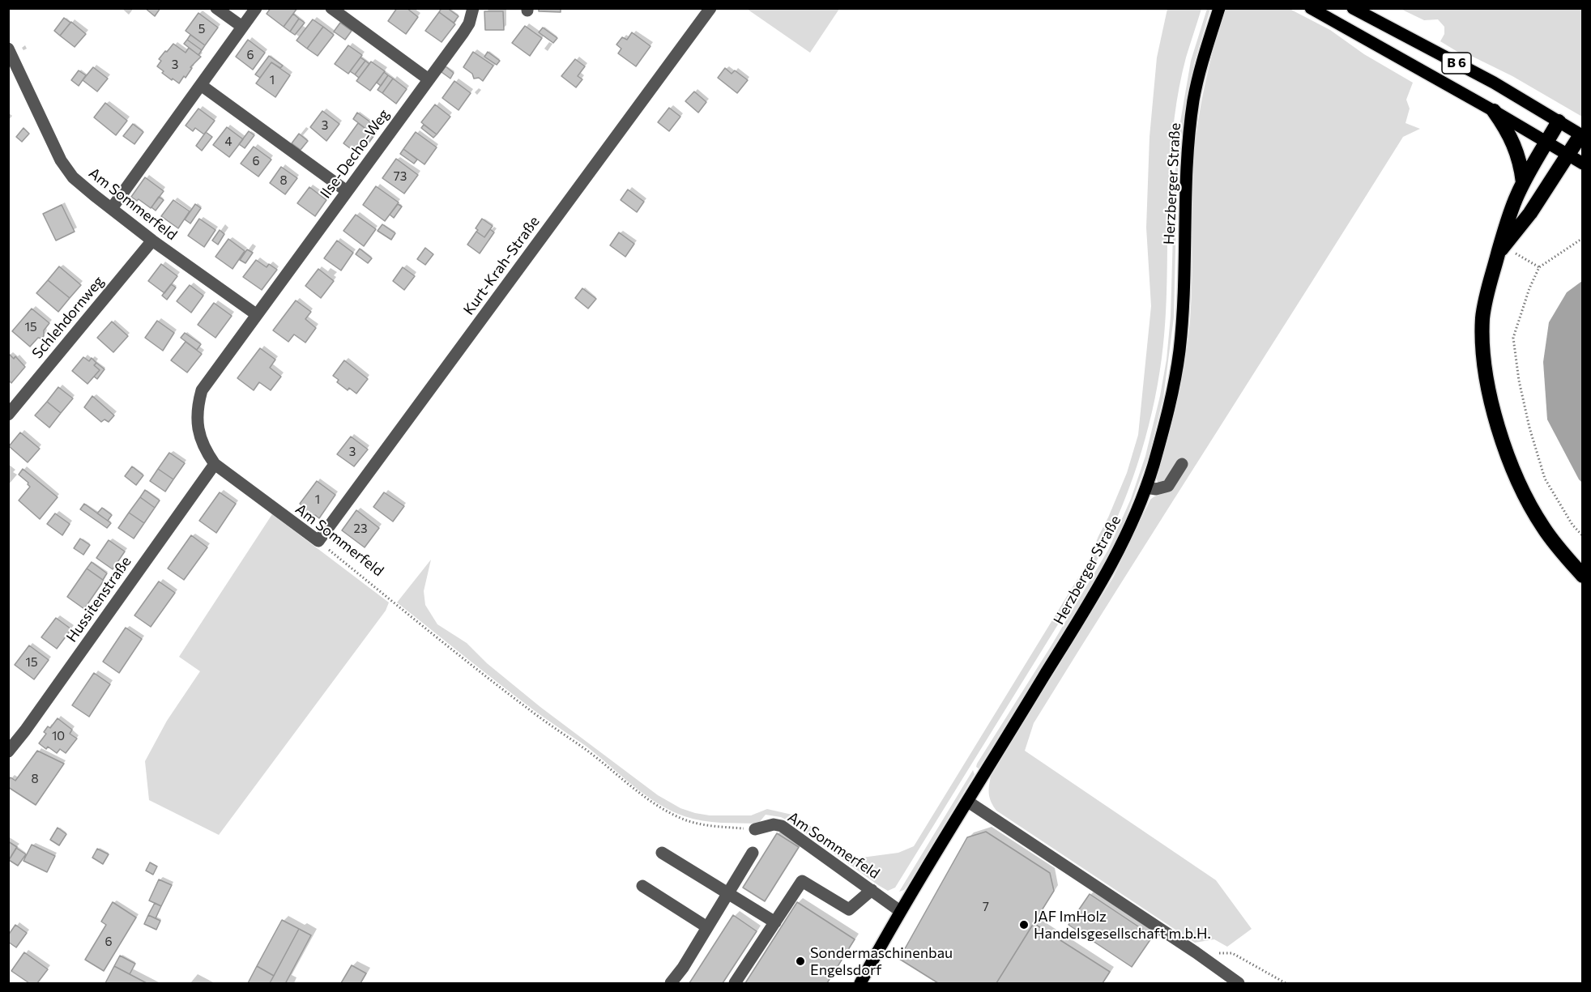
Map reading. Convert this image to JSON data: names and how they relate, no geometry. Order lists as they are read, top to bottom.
{
  "streets": {
    "main road": ["B 6", "Herzberger Straße"],
    "street": [
      "Ilse-Decho-Weg",
      "Am Sommerfeld",
      "Kurt-Krah-Straße",
      "Schlehdornweg",
      "Hussitenstraße"
    ]
  },
  "crossings": [
    ["Ilse-Decho-Weg", "Am Sommerfeld"],
    ["Herzberger Straße", "Am Sommerfeld"],
    ["Am Sommerfeld", "Kurt-Krah-Straße"],
    ["Am Sommerfeld", "Schlehdornweg"],
    ["Am Sommerfeld", "Hussitenstraße"]
  ],
  "places": ["JAF ImHolz Handelsgesellschaft m.b.H.", "Sondermaschinenbau Engelsdorf"],
  "house_numbers": [
    "5",
    "6",
    "3",
    "1",
    "3",
    "4",
    "6",
    "73",
    "8",
    "15",
    "3",
    "1",
    "23",
    "15",
    "10",
    "8",
    "7",
    "6"
  ]
}
